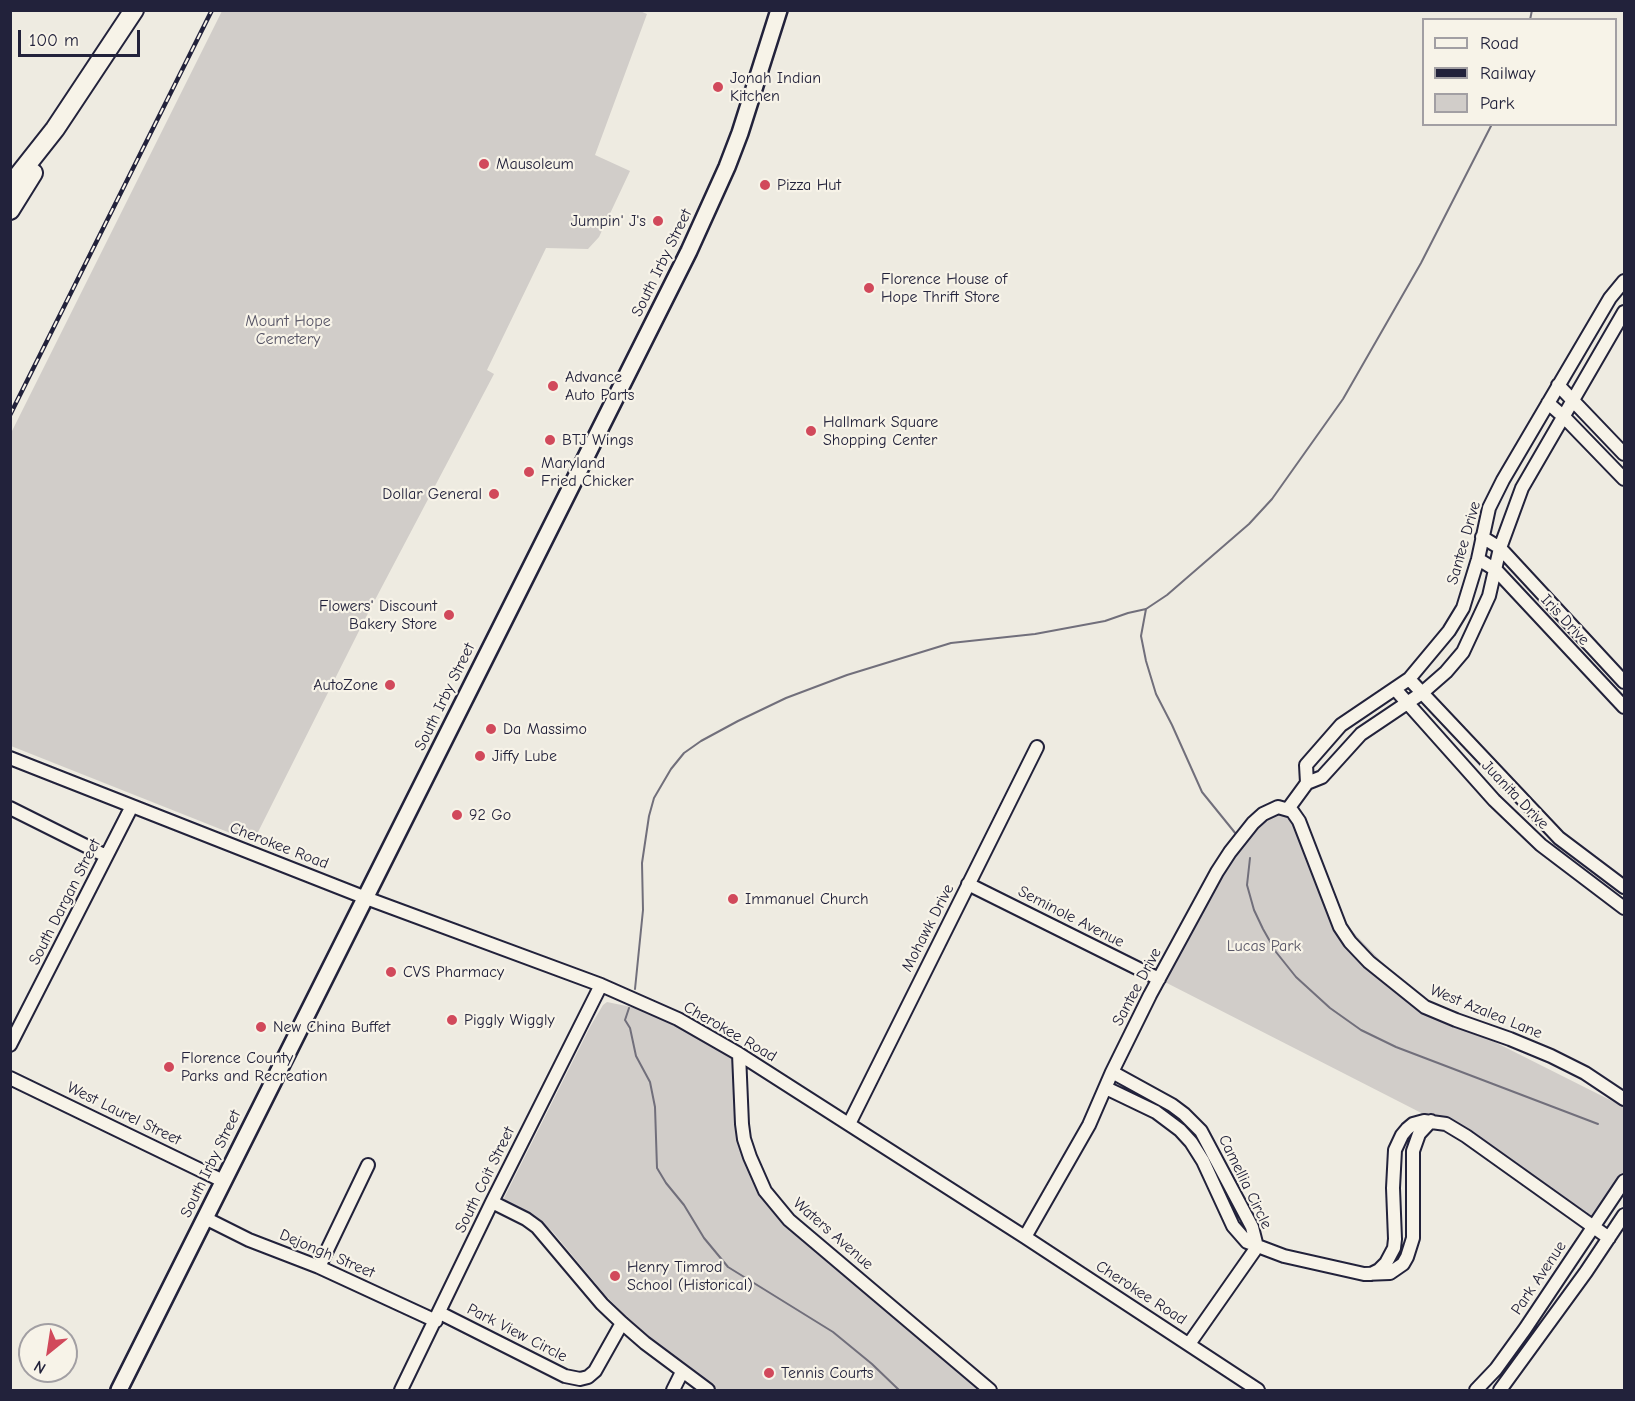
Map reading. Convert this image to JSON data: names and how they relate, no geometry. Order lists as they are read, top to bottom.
{
  "streets": {
    "main road": ["South Irby Street"],
    "street": [
      "Santee Drive",
      "Iris Drive",
      "Juanita Drive",
      "Cherokee Road",
      "South Dargan Street",
      "Seminole Avenue",
      "Mohawk Drive",
      "West Azalea Lane",
      "West Laurel Street",
      "South Coit Street",
      "Camellia Circle",
      "Waters Avenue",
      "Dejongh Street",
      "Park Avenue",
      "Park View Circle"
    ]
  },
  "crossings": [
    ["South Irby Street", "Cherokee Road"],
    ["South Irby Street", "West Laurel Street"],
    ["South Irby Street", "Dejongh Street"],
    ["Santee Drive", "Iris Drive"],
    ["Santee Drive", "Juanita Drive"],
    ["Santee Drive", "Cherokee Road"],
    ["Santee Drive", "Seminole Avenue"],
    ["Santee Drive", "West Azalea Lane"],
    ["Santee Drive", "Camellia Circle"],
    ["Cherokee Road", "South Dargan Street"],
    ["Cherokee Road", "Mohawk Drive"],
    ["Cherokee Road", "South Coit Street"],
    ["Cherokee Road", "Waters Avenue"],
    ["Seminole Avenue", "Mohawk Drive"],
    ["South Coit Street", "Dejongh Street"],
    ["South Coit Street", "Park View Circle"],
    ["Dejongh Street", "Park View Circle"]
  ],
  "parks": ["Mount Hope Cemetery", "Lucas Park"],
  "places": [
    "Jonah Indian Kitchen",
    "Mausoleum",
    "Pizza Hut",
    "Jumpin' J's",
    "Florence House of Hope Thrift Store",
    "Advance Auto Parts",
    "Hallmark Square Shopping Center",
    "BTJ Wings",
    "Maryland Fried Chicker",
    "Dollar General",
    "Flowers' Discount Bakery Store",
    "AutoZone",
    "Da Massimo",
    "Jiffy Lube",
    "92 Go",
    "Immanuel Church",
    "CVS Pharmacy",
    "Piggly Wiggly",
    "New China Buffet",
    "Florence County Parks and Recreation",
    "Henry Timrod School (Historical)",
    "Tennis Courts"
  ],
  "legend": ["Road", "Railway", "Park"],
  "scale_bar": "100 m",
  "north": "bottom left"
}
